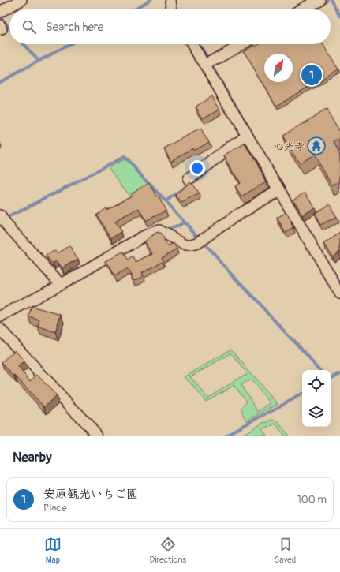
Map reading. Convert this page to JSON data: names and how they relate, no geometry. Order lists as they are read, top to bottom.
{
  "places": {
    "temple": ["心光寺"]
  },
  "north": "top right",
  "page": {
    "search": "Search here",
    "pins": "1",
    "heading": "Nearby",
    "list": [
      {
        "mark": "1",
        "name": "安原観光いちご園",
        "note": "Place",
        "value": "100 m"
      }
    ],
    "nav": ["Map", "Directions", "Saved"]
  }
}
